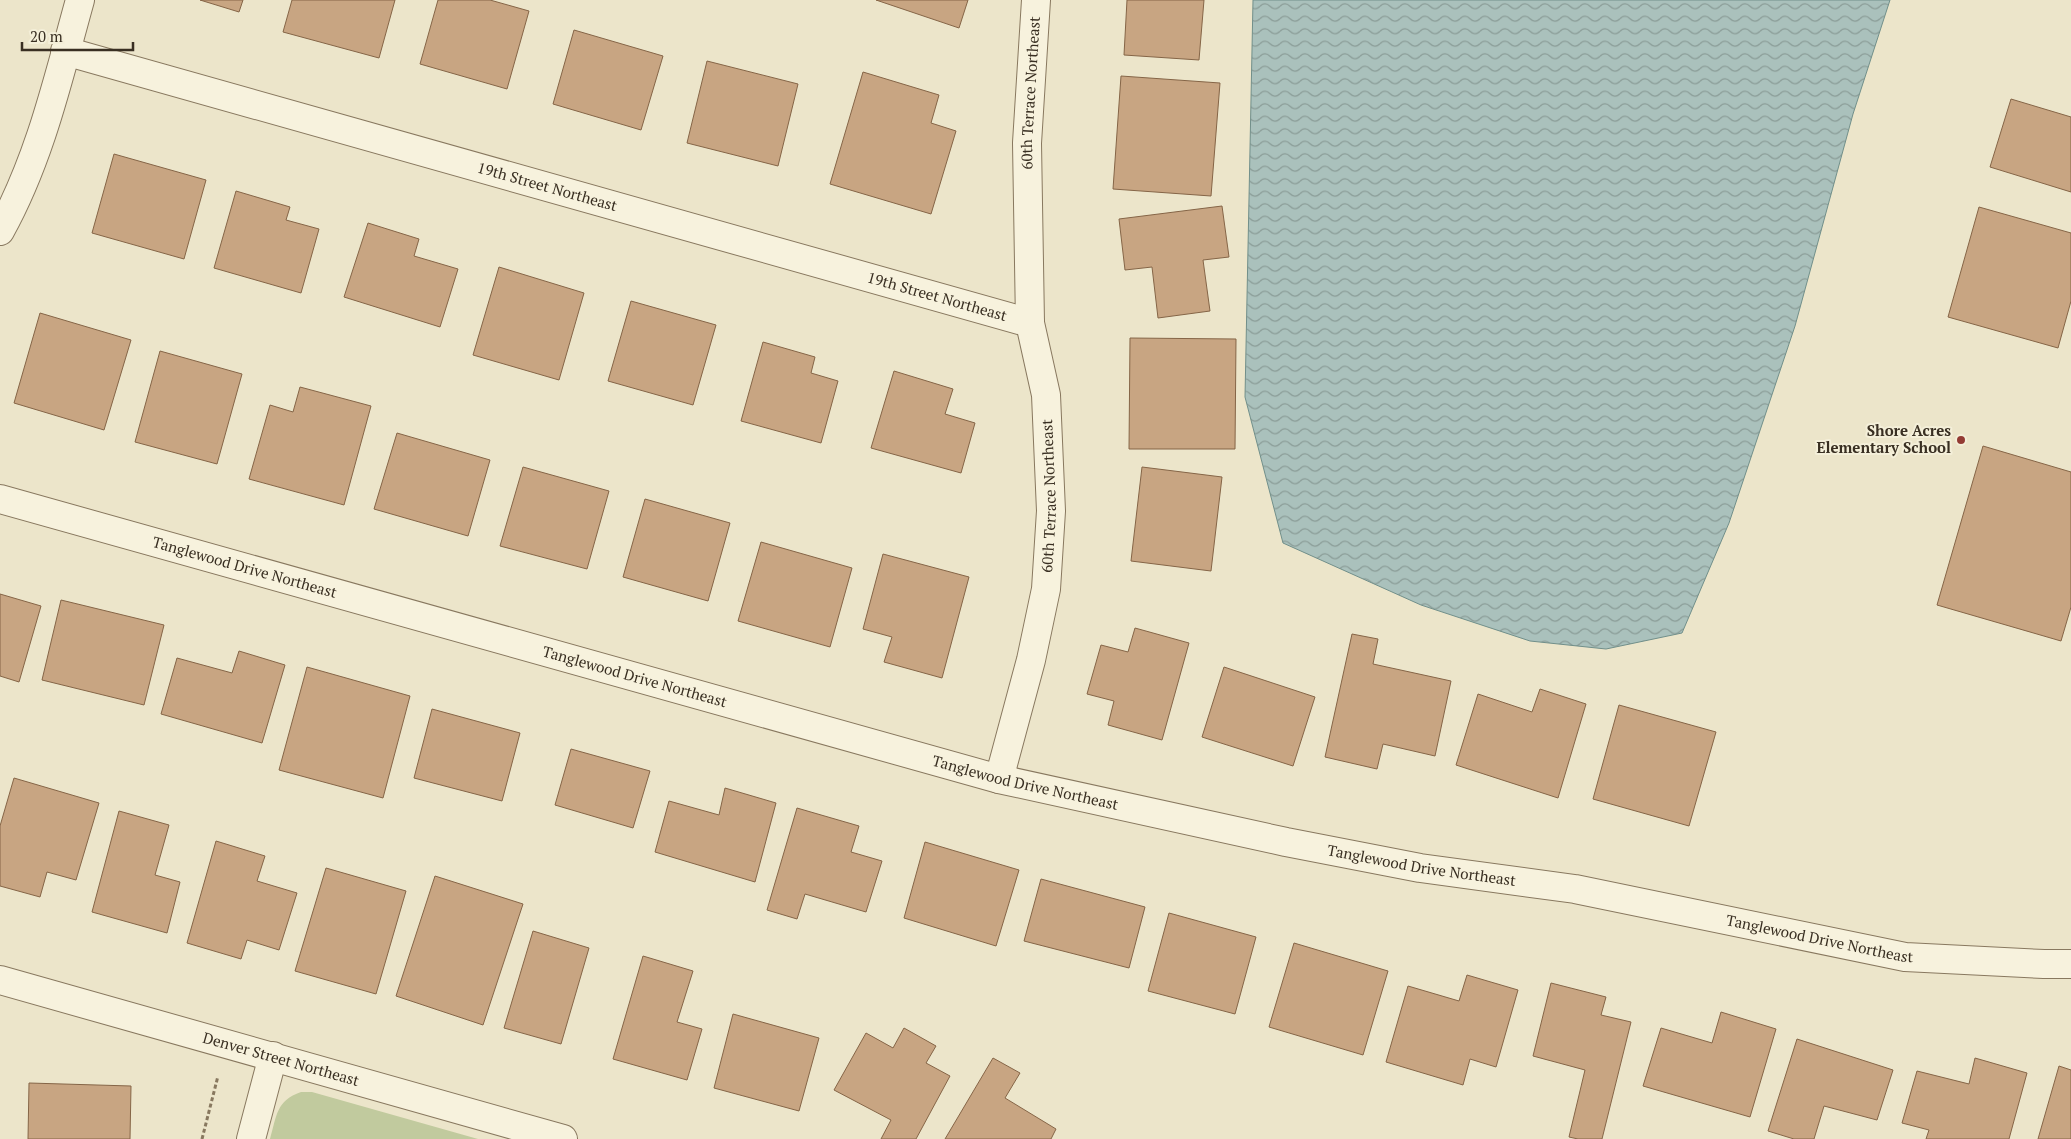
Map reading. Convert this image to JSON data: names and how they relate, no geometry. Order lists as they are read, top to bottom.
{
  "streets": {
    "street": [
      "60th Terrace Northeast",
      "19th Street Northeast",
      "Tanglewood Drive Northeast",
      "Denver Street Northeast"
    ]
  },
  "crossings": [
    ["60th Terrace Northeast", "19th Street Northeast"],
    ["60th Terrace Northeast", "Tanglewood Drive Northeast"]
  ],
  "places": ["Shore Acres Elementary School"],
  "scale_bar": "20 m"
}
